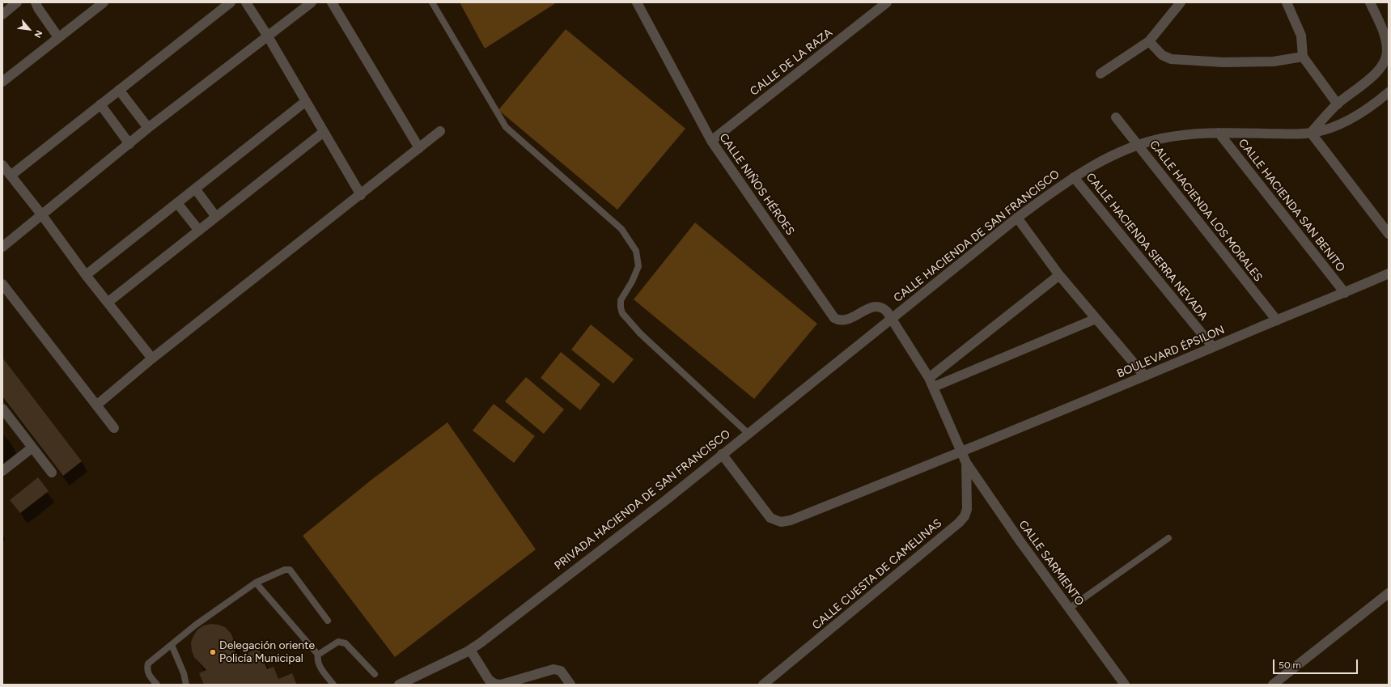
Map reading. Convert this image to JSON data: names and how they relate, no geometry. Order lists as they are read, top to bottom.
{
  "streets": {
    "street": [
      "CALLE DE LA RAZA",
      "CALLE NIÑOS HÉROES",
      "CALLE HACIENDA SAN BENITO",
      "CALLE HACIENDA LOS MORALES",
      "CALLE HACIENDA DE SAN FRANCISCO",
      "CALLE HACIENDA SIERRA NEVADA",
      "BOULEVARD ÉPSILON",
      "PRIVADA HACIENDA DE SAN FRANCISCO",
      "CALLE SARMIENTO",
      "CALLE CUESTA DE CAMELINAS"
    ]
  },
  "crossings": [
    ["CALLE DE LA RAZA", "CALLE NIÑOS HÉROES"],
    ["CALLE NIÑOS HÉROES", "CALLE HACIENDA DE SAN FRANCISCO"],
    ["CALLE NIÑOS HÉROES", "PRIVADA HACIENDA DE SAN FRANCISCO"],
    ["CALLE NIÑOS HÉROES", "CALLE SARMIENTO"],
    ["CALLE HACIENDA SAN BENITO", "CALLE HACIENDA DE SAN FRANCISCO"],
    ["CALLE HACIENDA SAN BENITO", "BOULEVARD ÉPSILON"],
    ["CALLE HACIENDA LOS MORALES", "CALLE HACIENDA DE SAN FRANCISCO"],
    ["CALLE HACIENDA LOS MORALES", "BOULEVARD ÉPSILON"],
    ["CALLE HACIENDA DE SAN FRANCISCO", "CALLE HACIENDA SIERRA NEVADA"],
    ["CALLE HACIENDA DE SAN FRANCISCO", "PRIVADA HACIENDA DE SAN FRANCISCO"],
    ["CALLE HACIENDA SIERRA NEVADA", "BOULEVARD ÉPSILON"],
    ["BOULEVARD ÉPSILON", "PRIVADA HACIENDA DE SAN FRANCISCO"],
    ["BOULEVARD ÉPSILON", "CALLE SARMIENTO"],
    ["CALLE SARMIENTO", "CALLE CUESTA DE CAMELINAS"]
  ],
  "places": ["Delegación oriente Policía Municipal"],
  "scale_bar": "50 m",
  "north": "bottom right"
}
